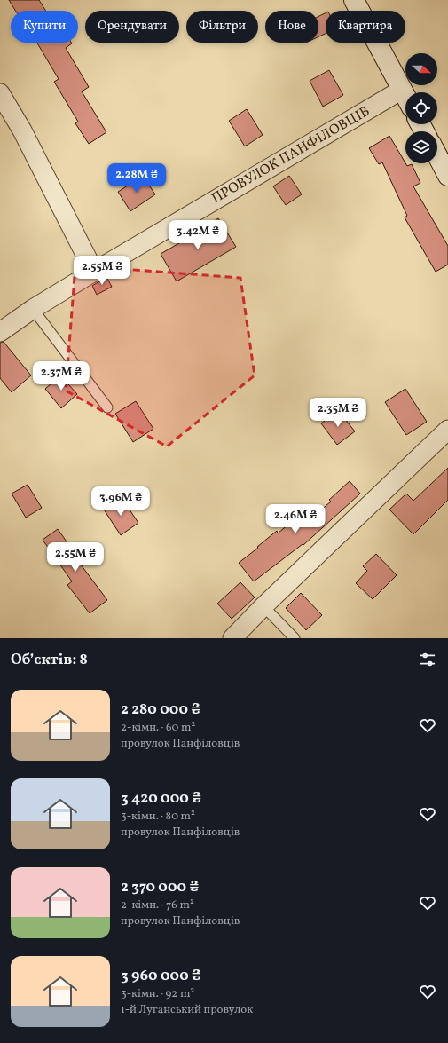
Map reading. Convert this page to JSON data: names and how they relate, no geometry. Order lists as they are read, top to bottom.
{
  "streets": {
    "street": ["ПРОВУЛОК ПАНФІЛОВЦІВ"]
  },
  "north": "right",
  "page": {
    "chip": [
      "Купити",
      "Орендувати",
      "Фільтри",
      "Нове",
      "Квартира"
    ],
    "price": [
      "2.28M ₴",
      "3.42M ₴",
      "2.55M ₴",
      "2.37M ₴",
      "2.35M ₴",
      "3.96M ₴",
      "2.46M ₴",
      "2.55M ₴"
    ],
    "heading": "Об’єктів: 8",
    "list": [
      {
        "name": "2 280 000 ₴",
        "note": "2-кімн. · 60 m² · провулок Панфіловців"
      },
      {
        "name": "3 420 000 ₴",
        "note": "3-кімн. · 80 m² · провулок Панфіловців"
      },
      {
        "name": "2 370 000 ₴",
        "note": "2-кімн. · 76 m² · провулок Панфіловців"
      },
      {
        "name": "3 960 000 ₴",
        "note": "3-кімн. · 92 m² · 1-й Луганський провулок"
      }
    ]
  }
}
